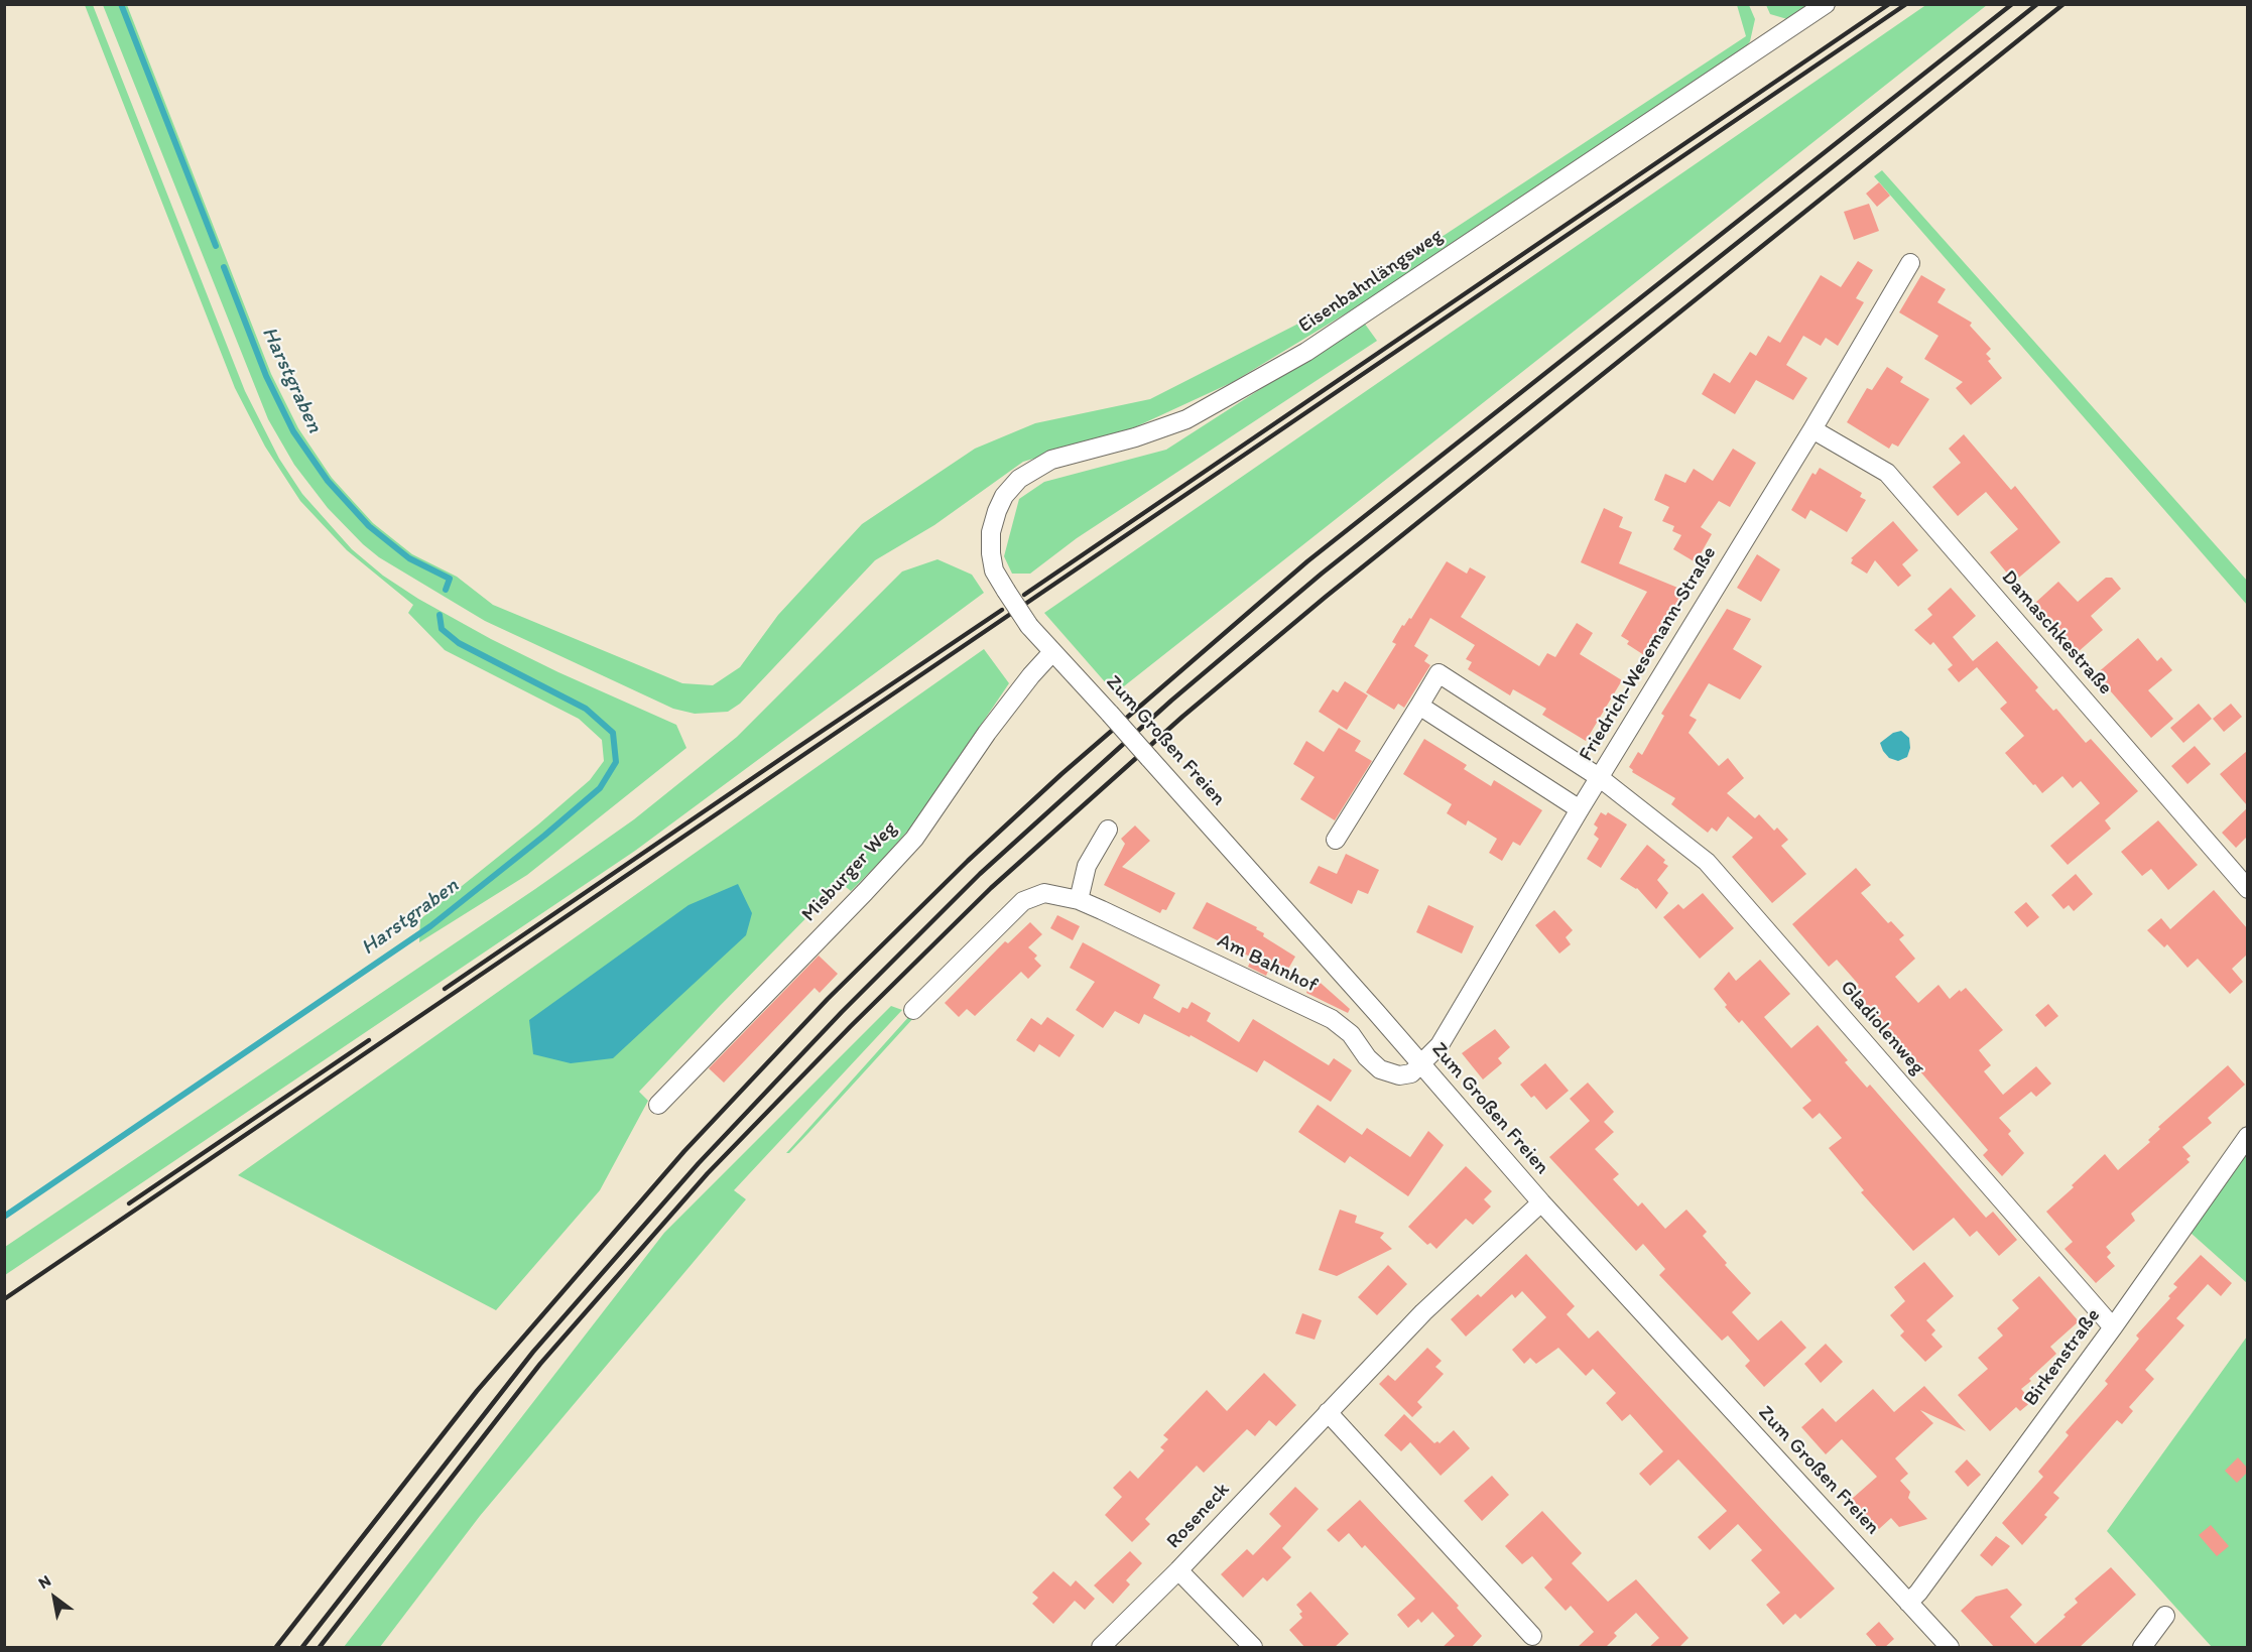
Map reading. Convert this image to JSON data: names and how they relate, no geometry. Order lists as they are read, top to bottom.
{
  "streets": {
    "street": [
      "Eisenbahnlängsweg",
      "Damaschkestraße",
      "Friedrich-Wesemann-Straße",
      "Zum Großen Freien",
      "Misburger Weg",
      "Am Bahnhof",
      "Gladiolenweg",
      "Birkenstraße",
      "Roseneck"
    ]
  },
  "crossings": [
    ["Eisenbahnlängsweg", "Zum Großen Freien"],
    ["Damaschkestraße", "Friedrich-Wesemann-Straße"],
    ["Friedrich-Wesemann-Straße", "Zum Großen Freien"],
    ["Friedrich-Wesemann-Straße", "Am Bahnhof"],
    ["Friedrich-Wesemann-Straße", "Gladiolenweg"],
    ["Zum Großen Freien", "Misburger Weg"],
    ["Zum Großen Freien", "Am Bahnhof"],
    ["Zum Großen Freien", "Birkenstraße"],
    ["Zum Großen Freien", "Roseneck"],
    ["Gladiolenweg", "Birkenstraße"]
  ],
  "water": ["Harstgraben"],
  "north": "top left"
}
